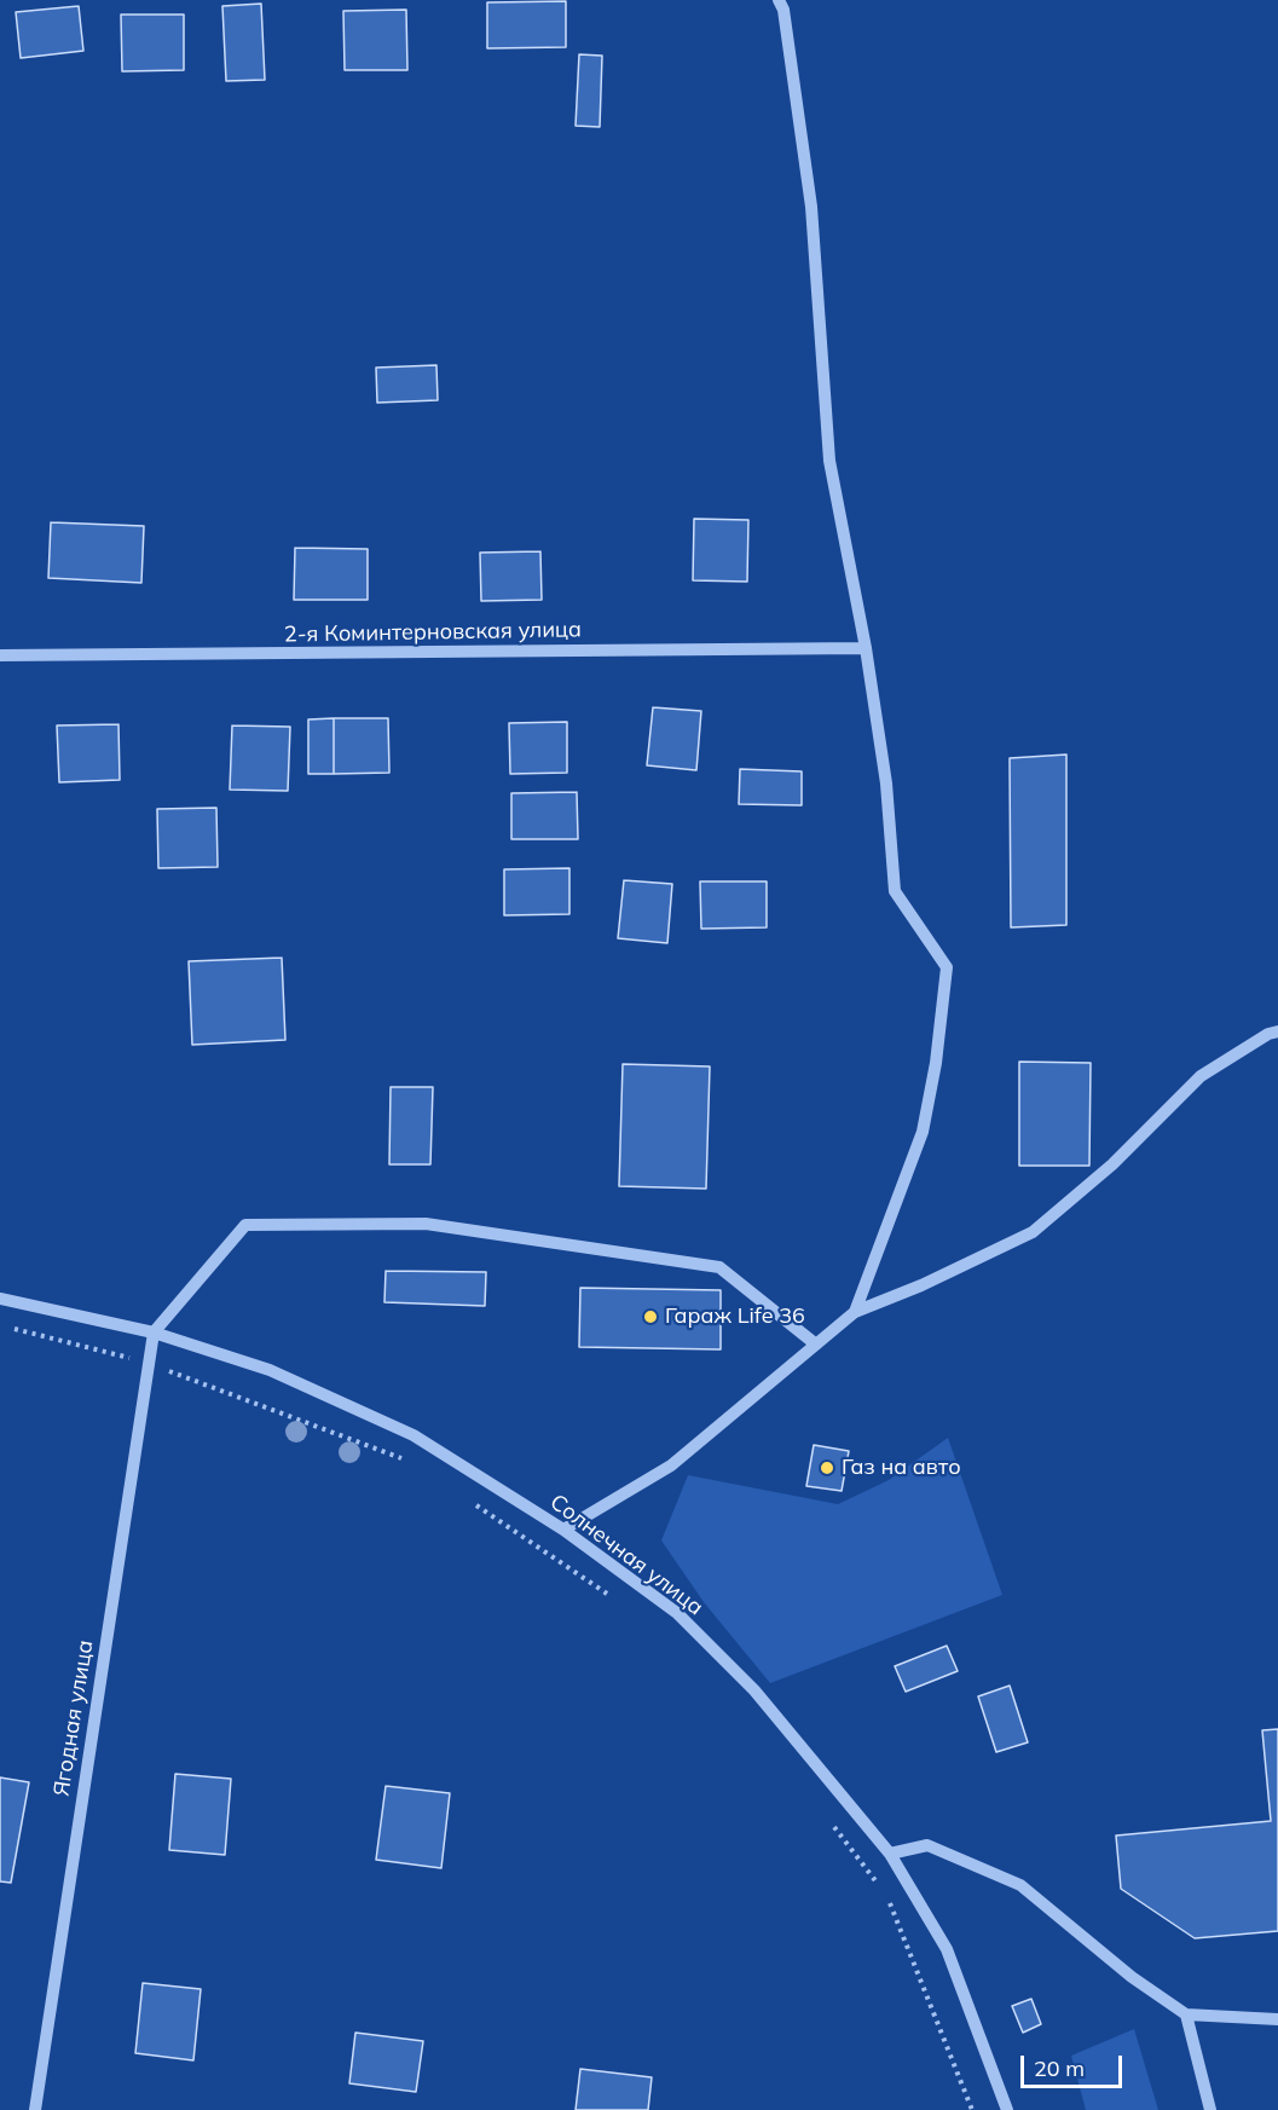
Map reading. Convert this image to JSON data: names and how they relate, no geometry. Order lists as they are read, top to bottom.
{
  "streets": {
    "street": ["2-я Коминтерновская улица", "Солнечная улица", "Ягодная улица"]
  },
  "crossings": [
    ["Солнечная улица", "Ягодная улица"]
  ],
  "places": ["Гараж Life 36", "Газ на авто"],
  "scale_bar": "20 m"
}
